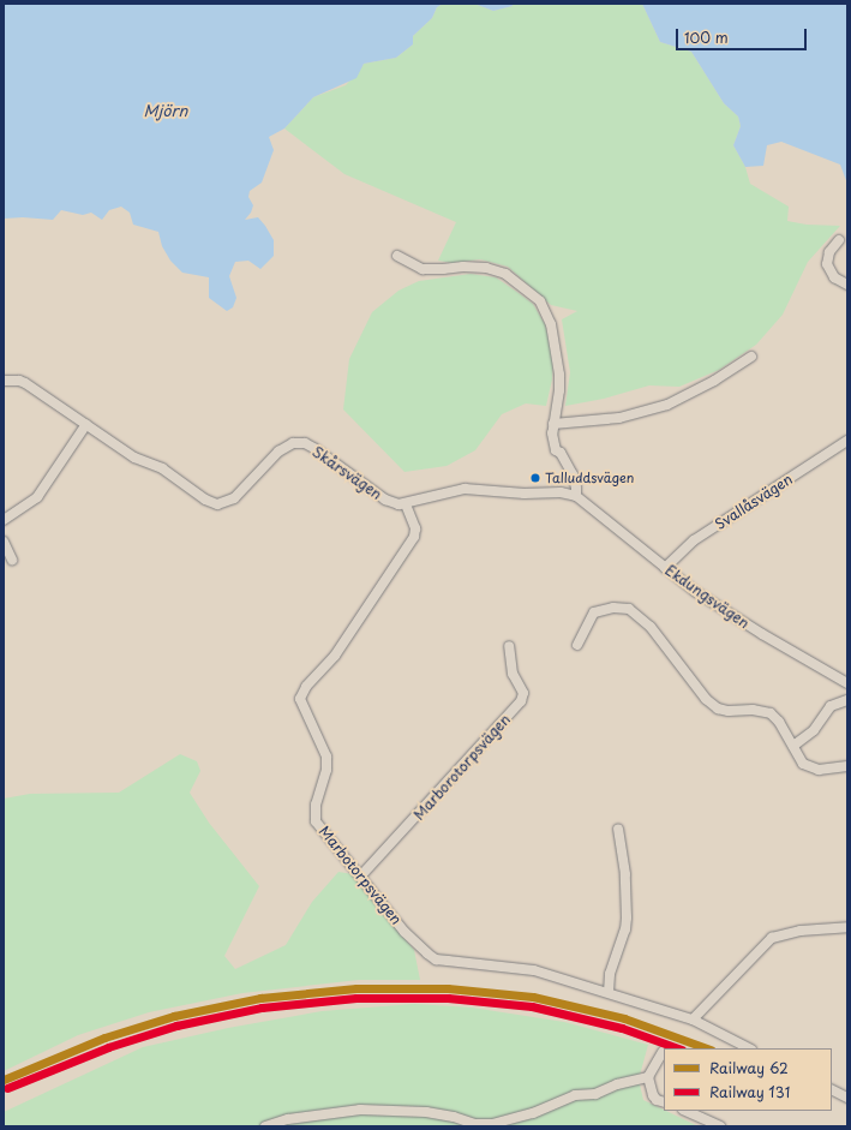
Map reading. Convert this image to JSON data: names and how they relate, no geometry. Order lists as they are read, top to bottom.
{
  "streets": {
    "street": [
      "Skårsvägen",
      "Svallåsvägen",
      "Ekdungsvägen",
      "Marborotorpsvägen",
      "Marbotorpsvägen"
    ]
  },
  "crossings": [
    ["Skårsvägen", "Marbotorpsvägen"],
    ["Svallåsvägen", "Ekdungsvägen"],
    ["Marborotorpsvägen", "Marbotorpsvägen"]
  ],
  "water": ["Mjörn"],
  "places": ["Talluddsvägen"],
  "lines": ["rail line 62", "rail line 131"],
  "legend": ["Railway 62", "Railway 131"],
  "scale_bar": "100 m"
}
